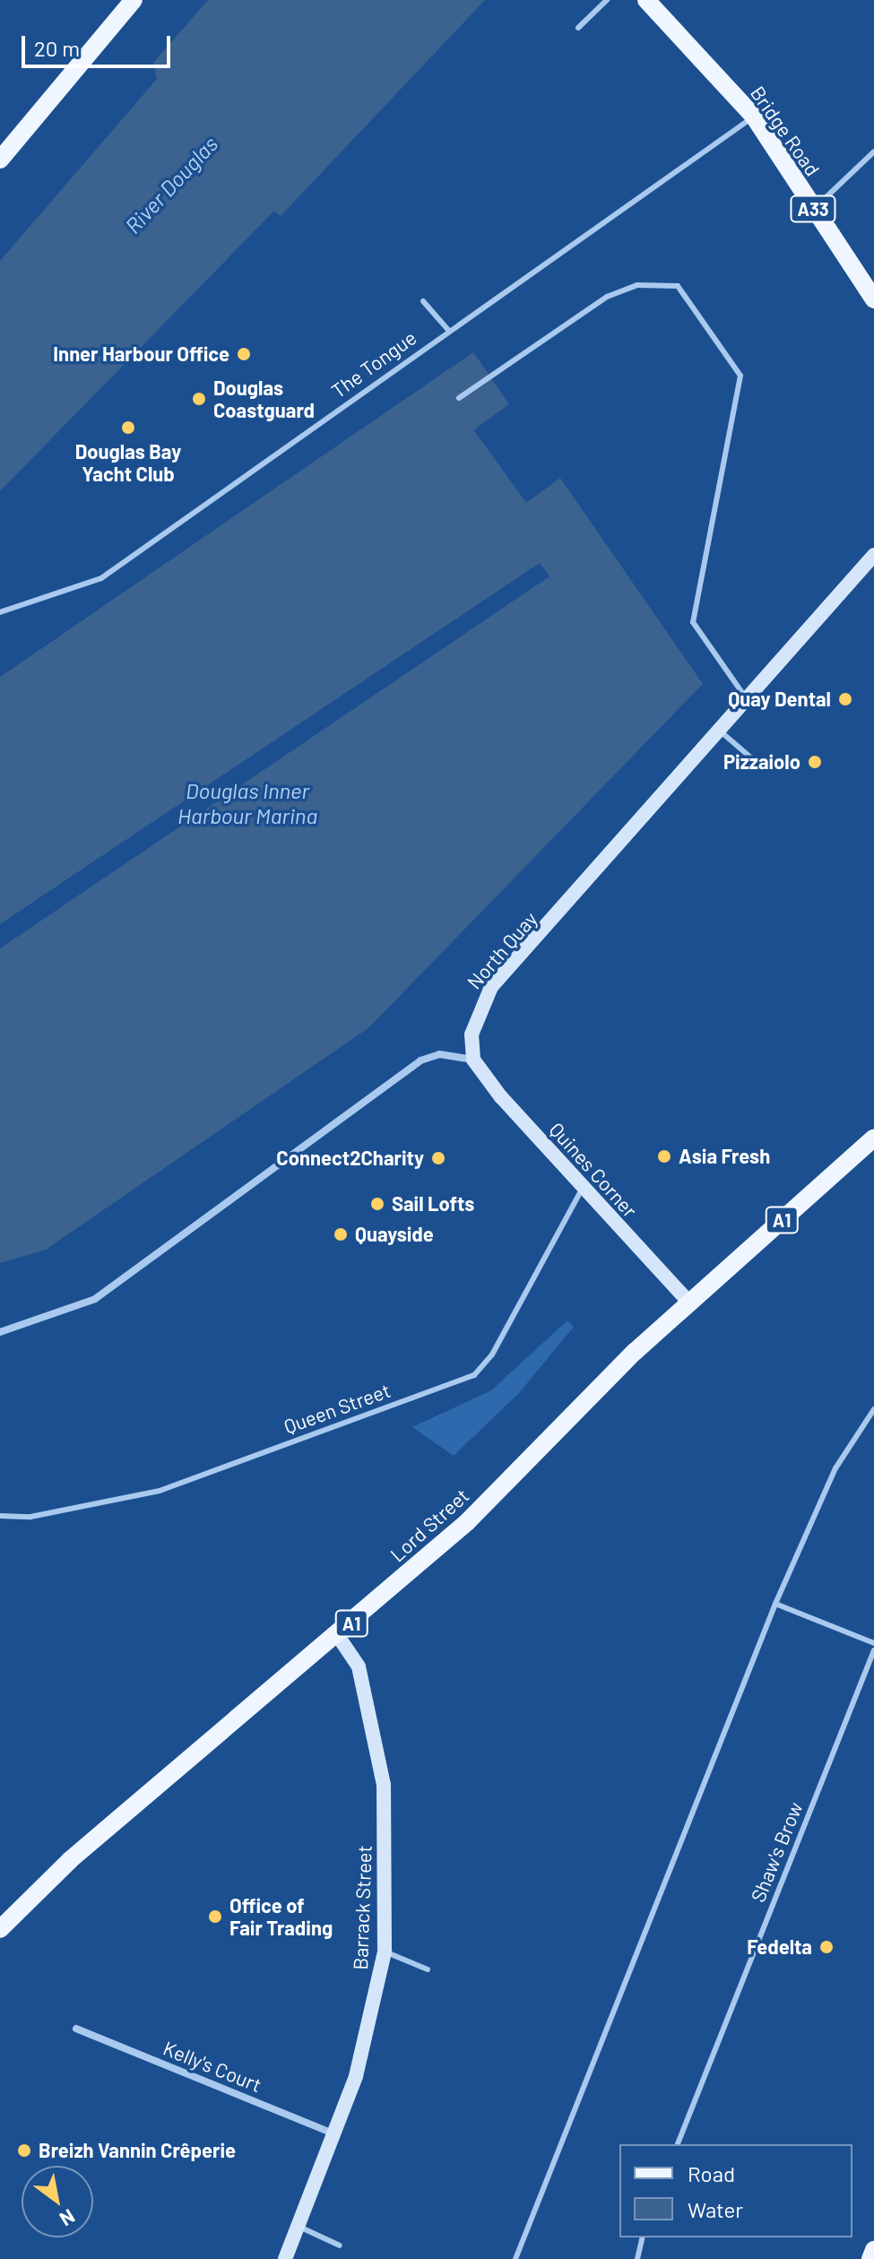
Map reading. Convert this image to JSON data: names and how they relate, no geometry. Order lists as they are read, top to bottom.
{
  "streets": {
    "main road": [
      "Bridge Road",
      "A33",
      "North Quay",
      "Quines Corner",
      "A1",
      "Lord Street",
      "Barrack Street"
    ],
    "street": ["Kelly's Court"],
    "lane": ["The Tongue", "Queen Street", "Shaw's Brow"]
  },
  "crossings": [
    ["Bridge Road", "The Tongue"],
    ["North Quay", "Quines Corner"],
    ["Quines Corner", "Queen Street"],
    ["Quines Corner", "Lord Street"],
    ["Lord Street", "Barrack Street"],
    ["Barrack Street", "Kelly's Court"]
  ],
  "water": ["River Douglas", "Douglas Inner Harbour Marina"],
  "places": [
    "Inner Harbour Office",
    "Douglas Coastguard",
    "Douglas Bay Yacht Club",
    "Quay Dental",
    "Pizzaiolo",
    "Asia Fresh",
    "Connect2Charity",
    "Sail Lofts",
    "Quayside",
    "Office of Fair Trading",
    "Fedelta",
    "Breizh Vannin Crêperie"
  ],
  "legend": ["Road", "Water"],
  "scale_bar": "20 m",
  "north": "bottom right"
}
